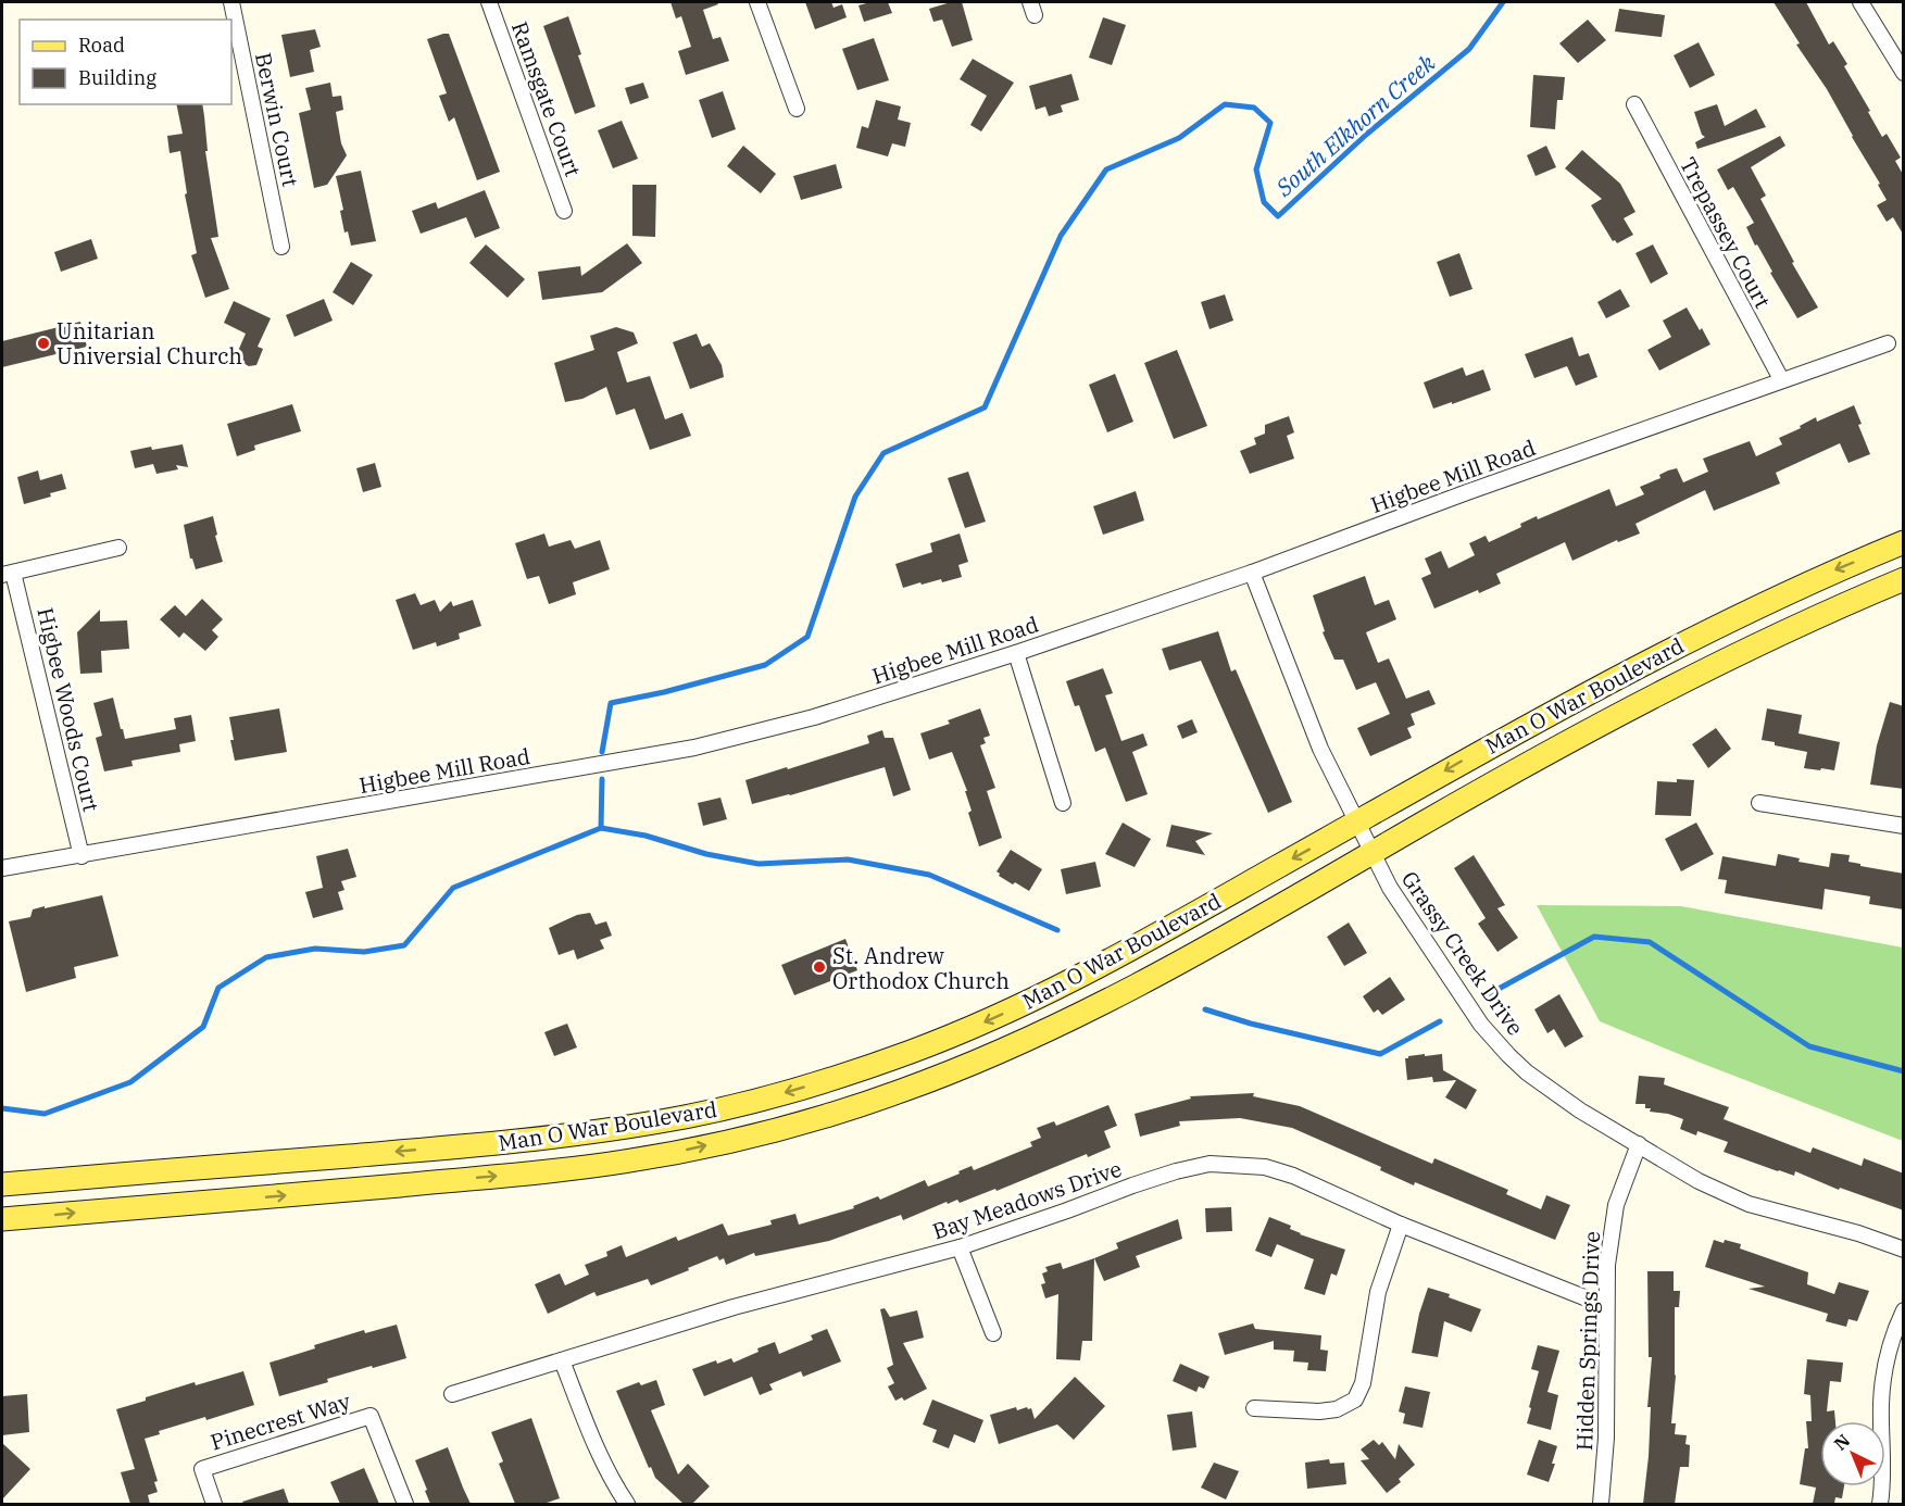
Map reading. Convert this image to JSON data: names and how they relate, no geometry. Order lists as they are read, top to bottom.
{
  "streets": {
    "main road": ["Man O War Boulevard"],
    "street": [
      "Ramsgate Court",
      "Berwin Court",
      "Trepassey Court",
      "Higbee Mill Road",
      "Higbee Woods Court",
      "Grassy Creek Drive",
      "Bay Meadows Drive",
      "Hidden Springs Drive",
      "Pinecrest Way"
    ]
  },
  "crossings": [
    ["Trepassey Court", "Higbee Mill Road"],
    ["Higbee Mill Road", "Higbee Woods Court"],
    ["Higbee Mill Road", "Grassy Creek Drive"],
    ["Man O War Boulevard", "Grassy Creek Drive"],
    ["Grassy Creek Drive", "Hidden Springs Drive"],
    ["Bay Meadows Drive", "Hidden Springs Drive"]
  ],
  "water": ["South Elkhorn Creek"],
  "places": ["Unitarian Universial Church", "St. Andrew Orthodox Church"],
  "legend": ["Road", "Building"],
  "north": "top left"
}
